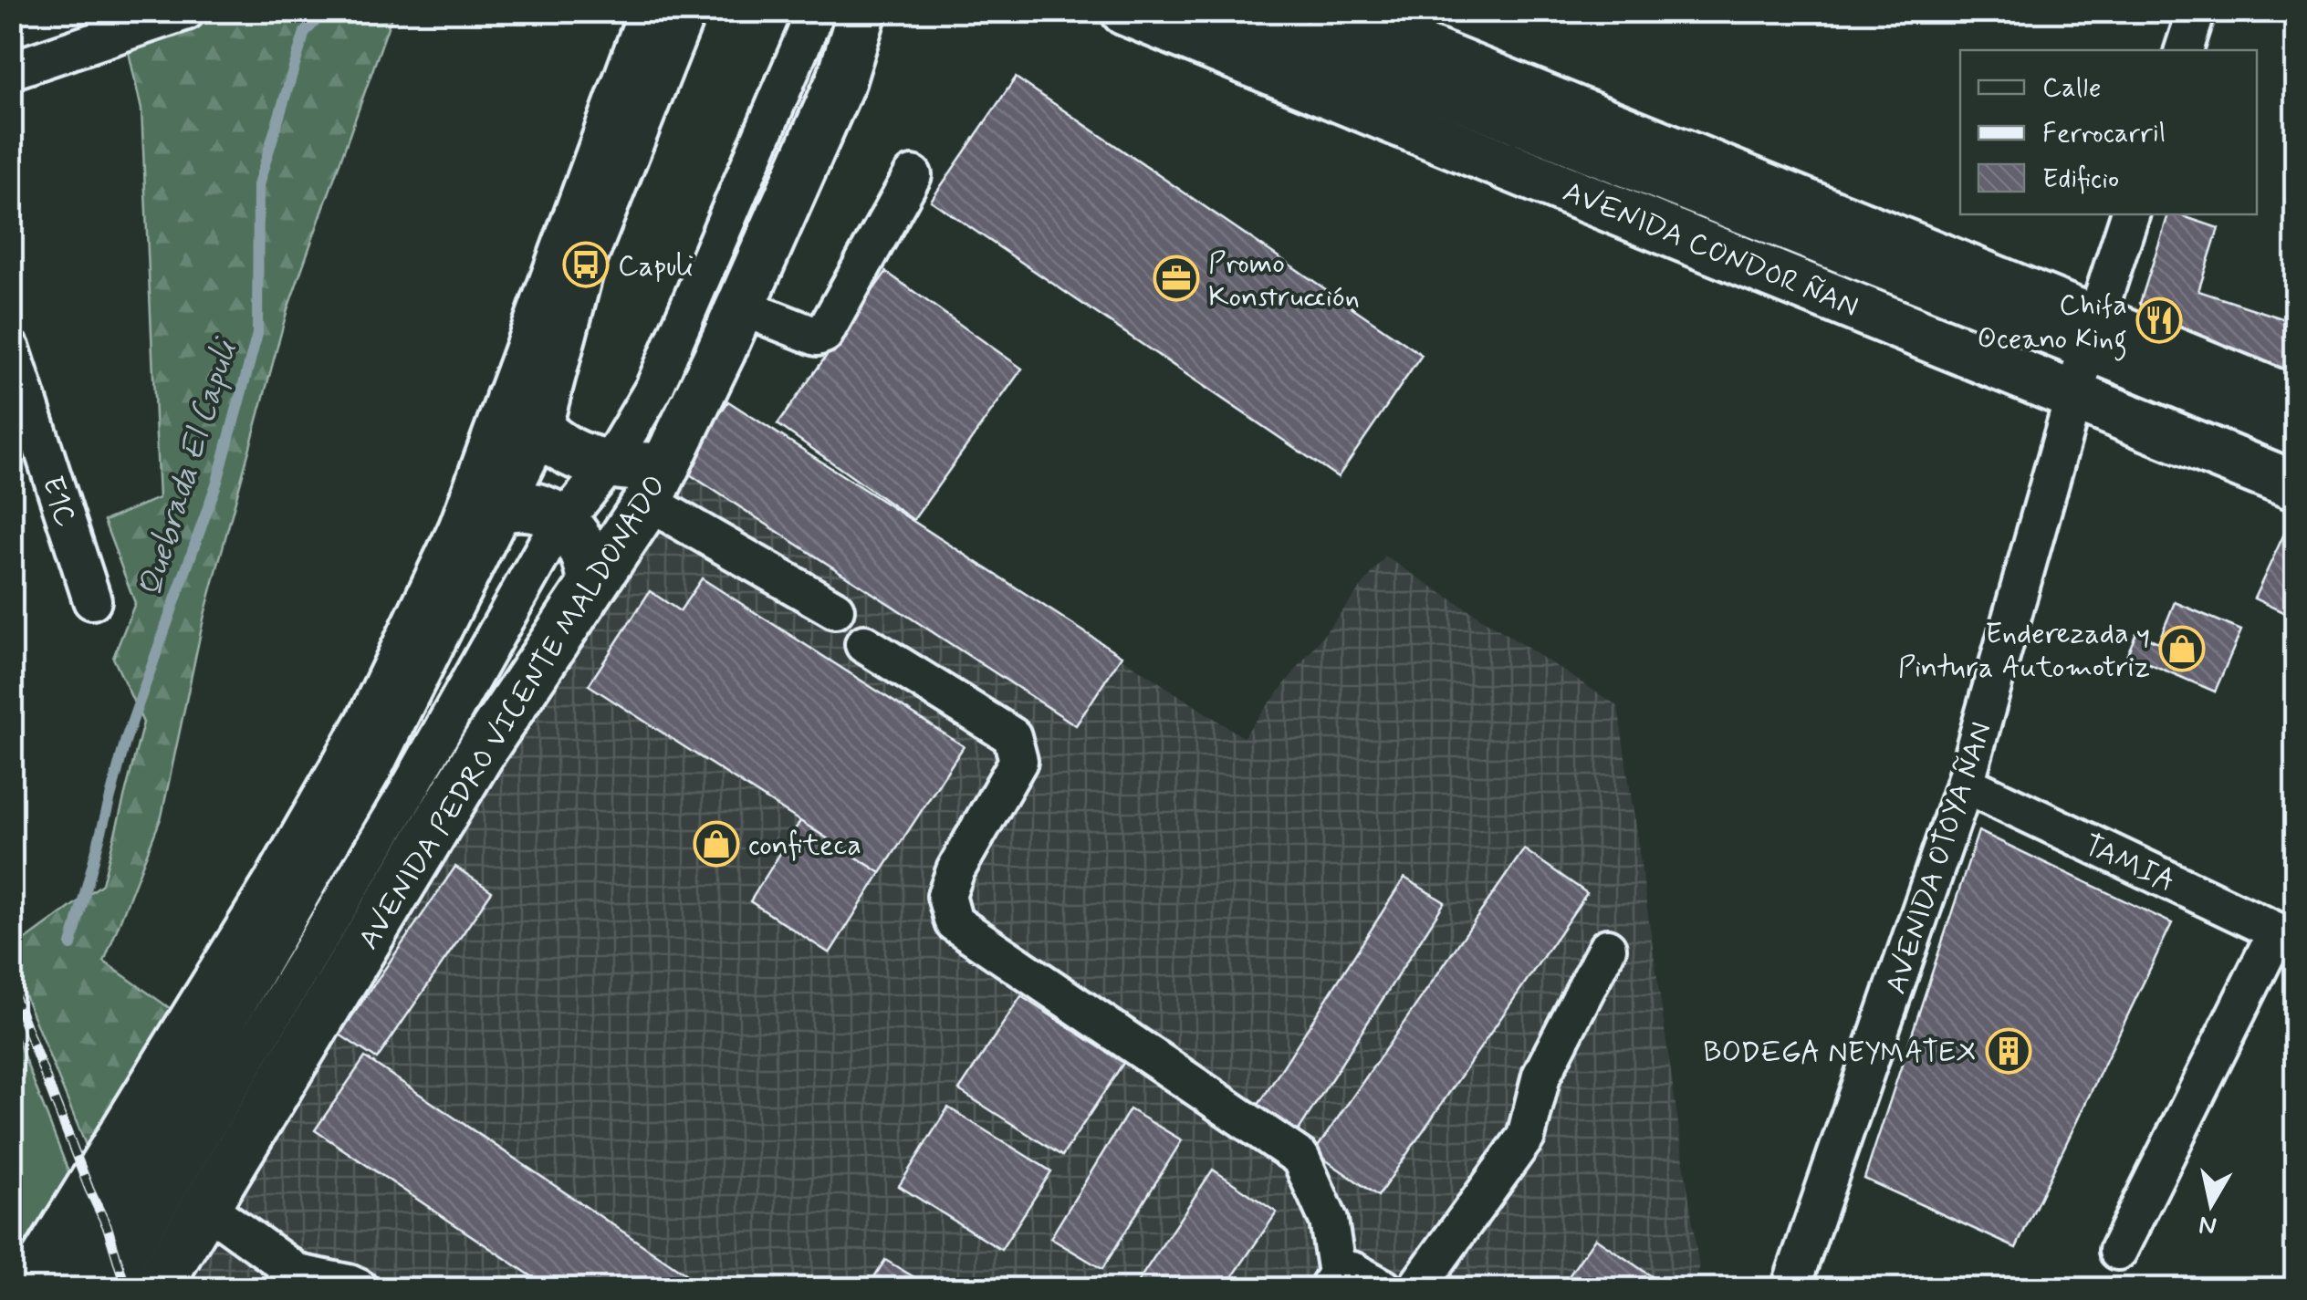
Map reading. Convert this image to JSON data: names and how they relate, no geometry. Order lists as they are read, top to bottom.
{
  "streets": {
    "main road": ["AVENIDA CONDOR ÑAN", "AVENIDA PEDRO VICENTE MALDONADO"],
    "street": ["E1C", "AVENIDA OTOYA ÑAN", "TAMIA"]
  },
  "crossings": [
    ["AVENIDA CONDOR ÑAN", "AVENIDA OTOYA ÑAN"],
    ["AVENIDA OTOYA ÑAN", "TAMIA"]
  ],
  "water": ["Quebrada El Capuli"],
  "places": {
    "bus stop": ["Capuli"],
    "office": ["Promo Konstrucción"],
    "restaurant": ["Chifa Oceano King"],
    "shop": ["Enderezada y Pintura Automotriz", "confiteca"],
    "building": ["BODEGA NEYMATEX"]
  },
  "legend": ["Calle", "Ferrocarril", "Edificio"],
  "north": "bottom"
}
